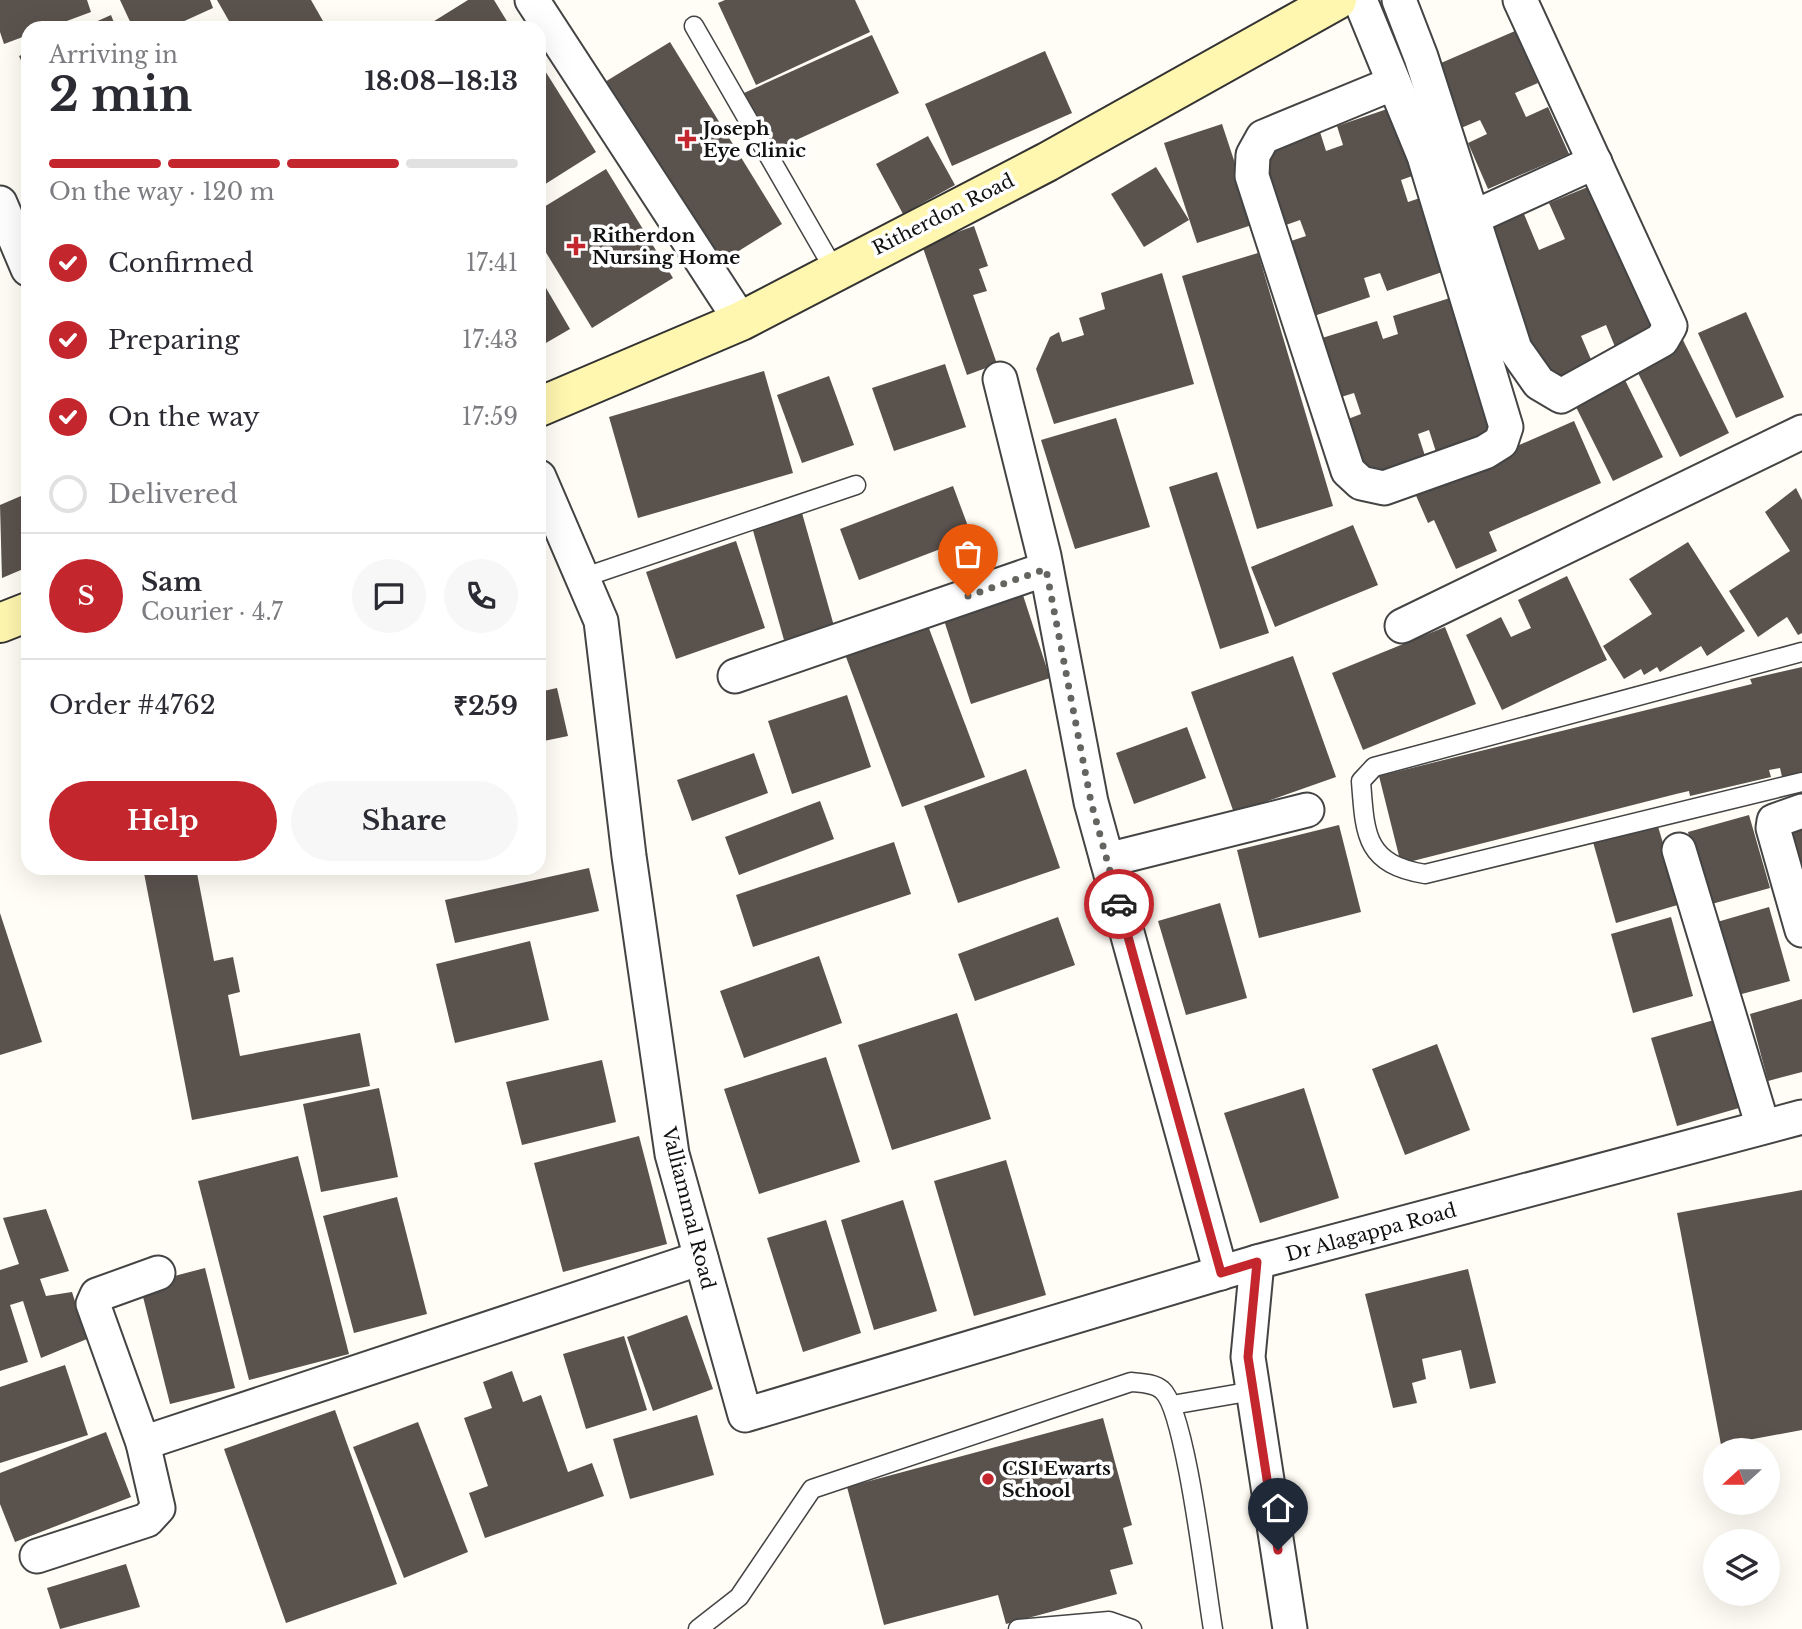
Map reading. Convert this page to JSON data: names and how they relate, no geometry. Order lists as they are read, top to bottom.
{
  "streets": {
    "main road": ["Ritherdon Road"],
    "street": ["Valliammal Road", "Dr Alagappa Road"]
  },
  "crossings": [
    ["Valliammal Road", "Dr Alagappa Road"]
  ],
  "places": {
    "health": ["Joseph Eye Clinic", "Ritherdon Nursing Home"],
    "other": ["CSI Ewarts School"]
  },
  "north": "left",
  "page": {
    "heading": ["2 min", "Arriving in", "18:08–18:13"],
    "panel": [
      "Sam",
      "Courier · 4.7",
      "Order #4762",
      "₹259"
    ],
    "bar": "On the way · 120 m",
    "list": [
      ["Confirmed", "17:41"],
      ["Preparing", "17:43"],
      ["On the way", "17:59"],
      "Delivered"
    ],
    "round": "S",
    "buttons": ["Help", "Share"]
  }
}
